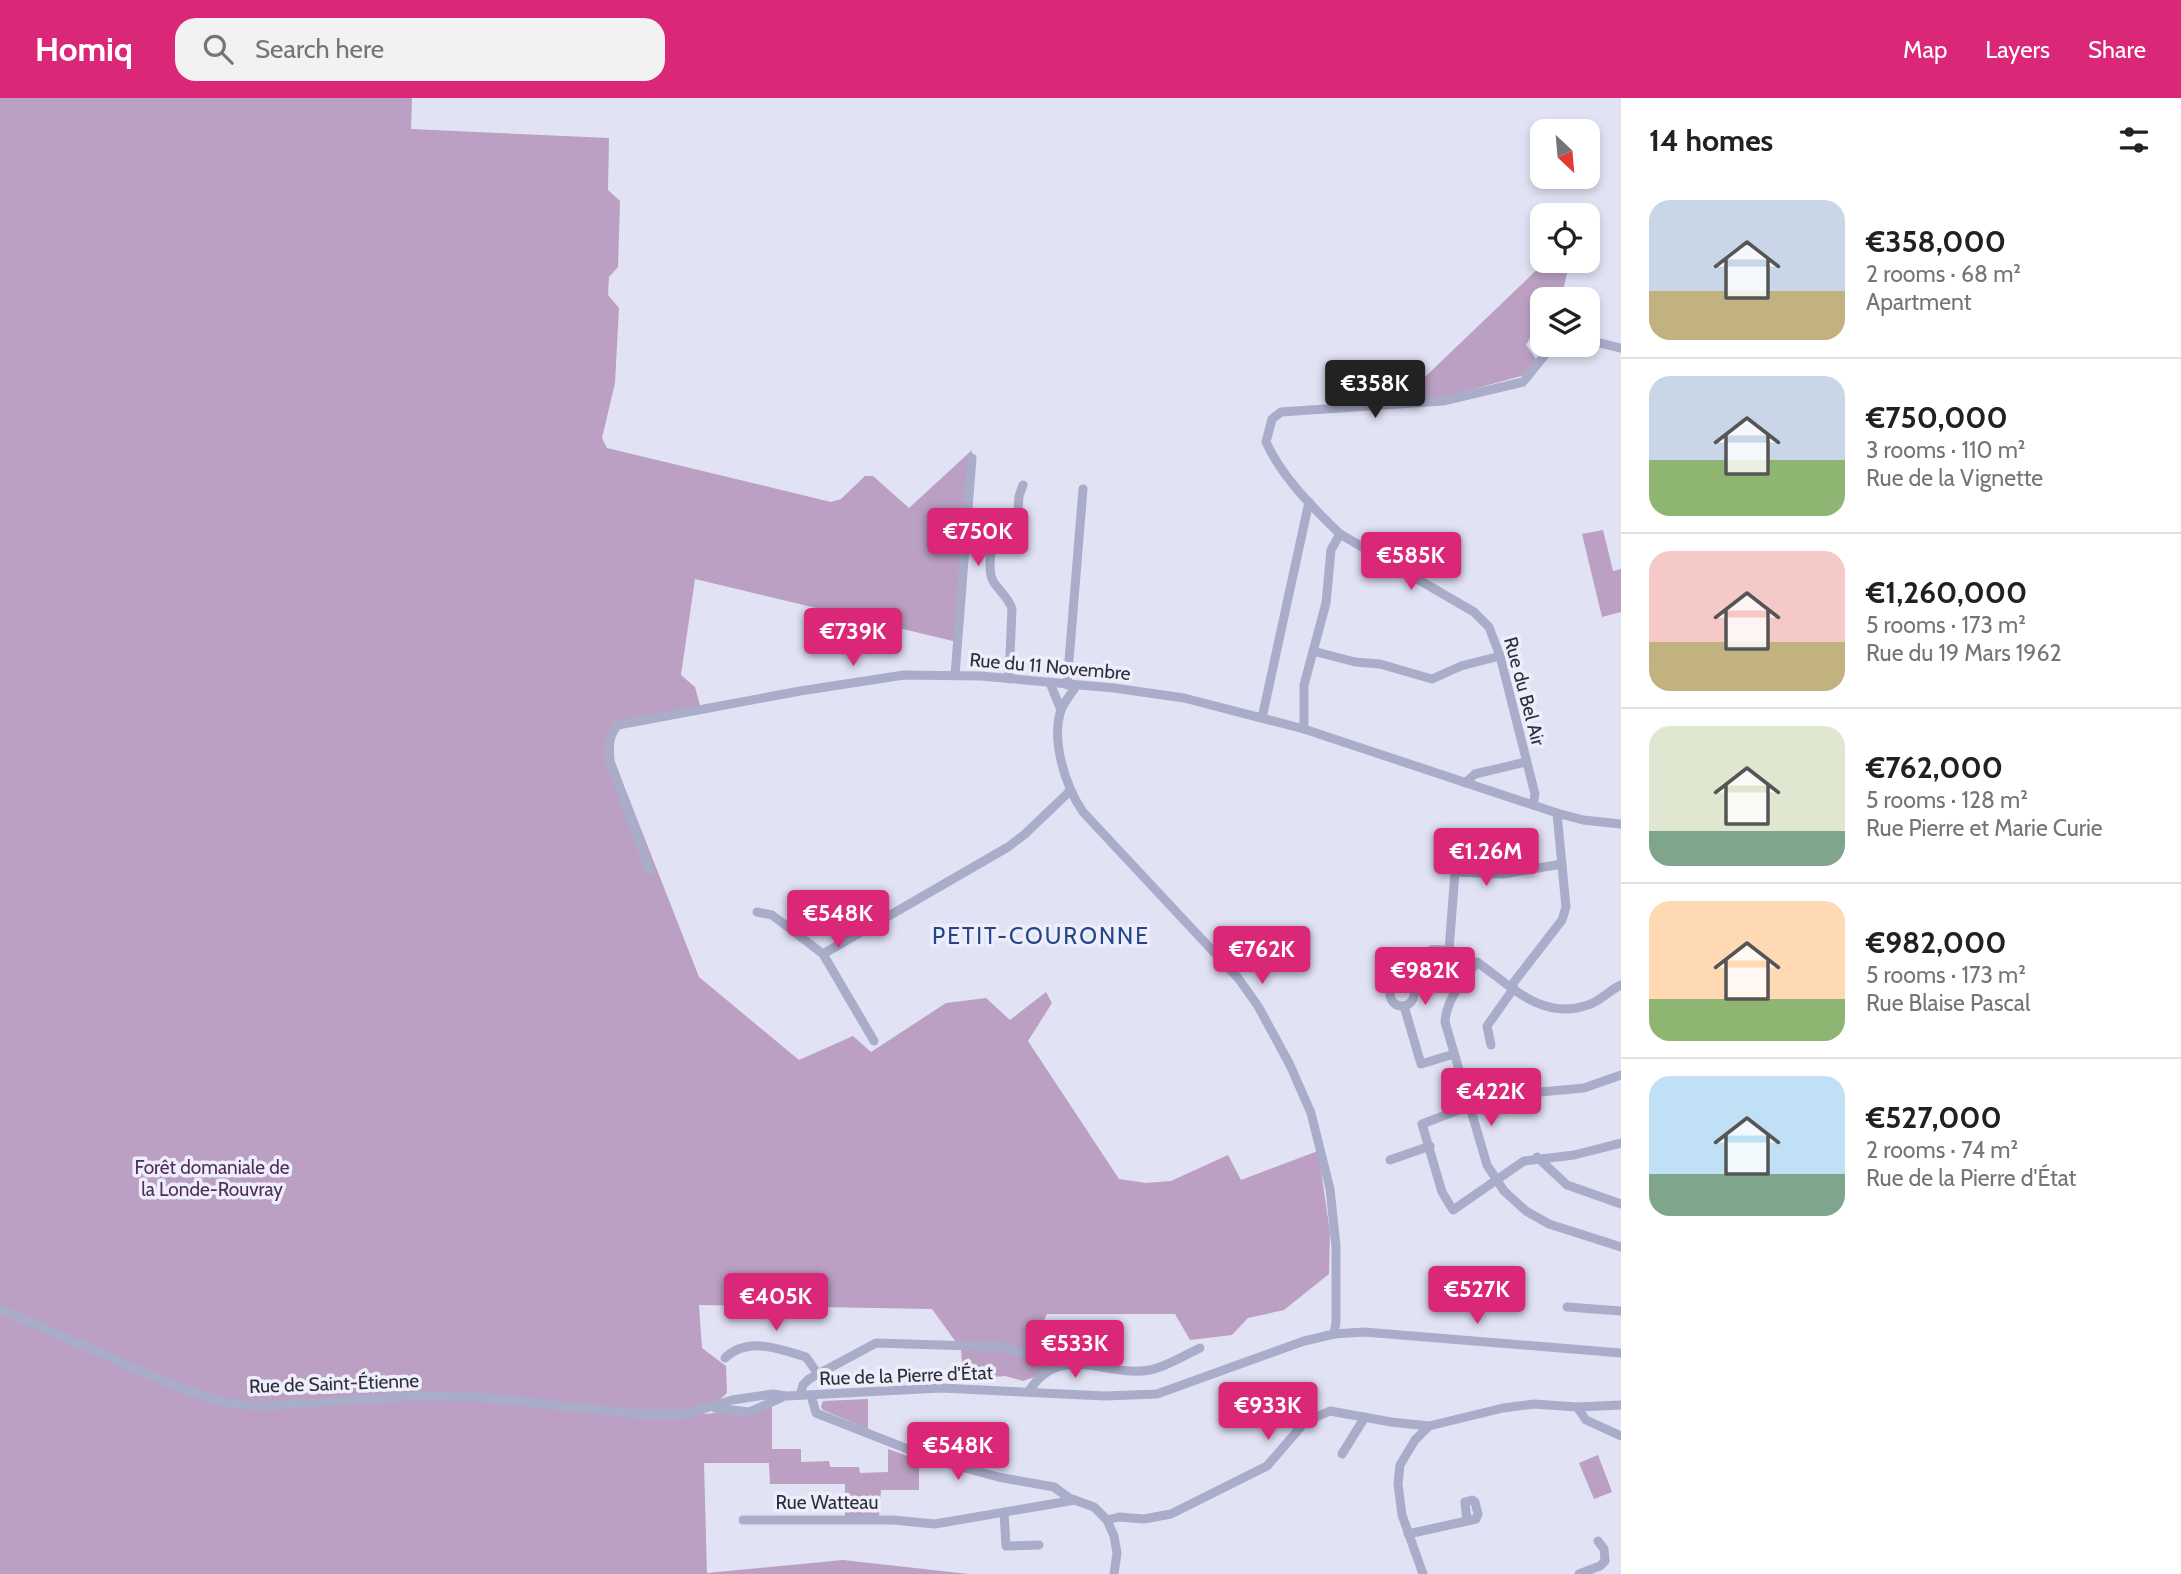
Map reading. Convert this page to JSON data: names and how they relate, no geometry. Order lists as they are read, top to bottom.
{
  "streets": {
    "street": [
      "Rue du 11 Novembre",
      "Rue du Bel Air",
      "Rue de la Pierre d'État",
      "Rue de Saint-Étienne",
      "Rue Watteau"
    ]
  },
  "crossings": [
    ["Rue du 11 Novembre", "Rue du Bel Air"],
    ["Rue de la Pierre d'État", "Rue de Saint-Étienne"]
  ],
  "districts": ["PETIT-COURONNE"],
  "parks": ["Forêt domaniale de la Londe-Rouvray"],
  "north": "bottom right",
  "page": {
    "header": "Homiq",
    "search": "Search here",
    "nav": ["Map", "Layers", "Share"],
    "heading": "14 homes",
    "list": [
      {
        "name": "€358,000",
        "note": "2 rooms · 68 m² · Apartment"
      },
      {
        "name": "€750,000",
        "note": "3 rooms · 110 m² · Rue de la Vignette"
      },
      {
        "name": "€1,260,000",
        "note": "5 rooms · 173 m² · Rue du 19 Mars 1962"
      },
      {
        "name": "€762,000",
        "note": "5 rooms · 128 m² · Rue Pierre et Marie Curie"
      },
      {
        "name": "€982,000",
        "note": "5 rooms · 173 m² · Rue Blaise Pascal"
      },
      {
        "name": "€527,000",
        "note": "2 rooms · 74 m² · Rue de la Pierre d'État"
      }
    ],
    "price": [
      "€358K",
      "€750K",
      "€585K",
      "€739K",
      "€1.26M",
      "€548K",
      "€762K",
      "€982K",
      "€422K",
      "€527K",
      "€405K",
      "€533K",
      "€933K",
      "€548K"
    ]
  }
}
